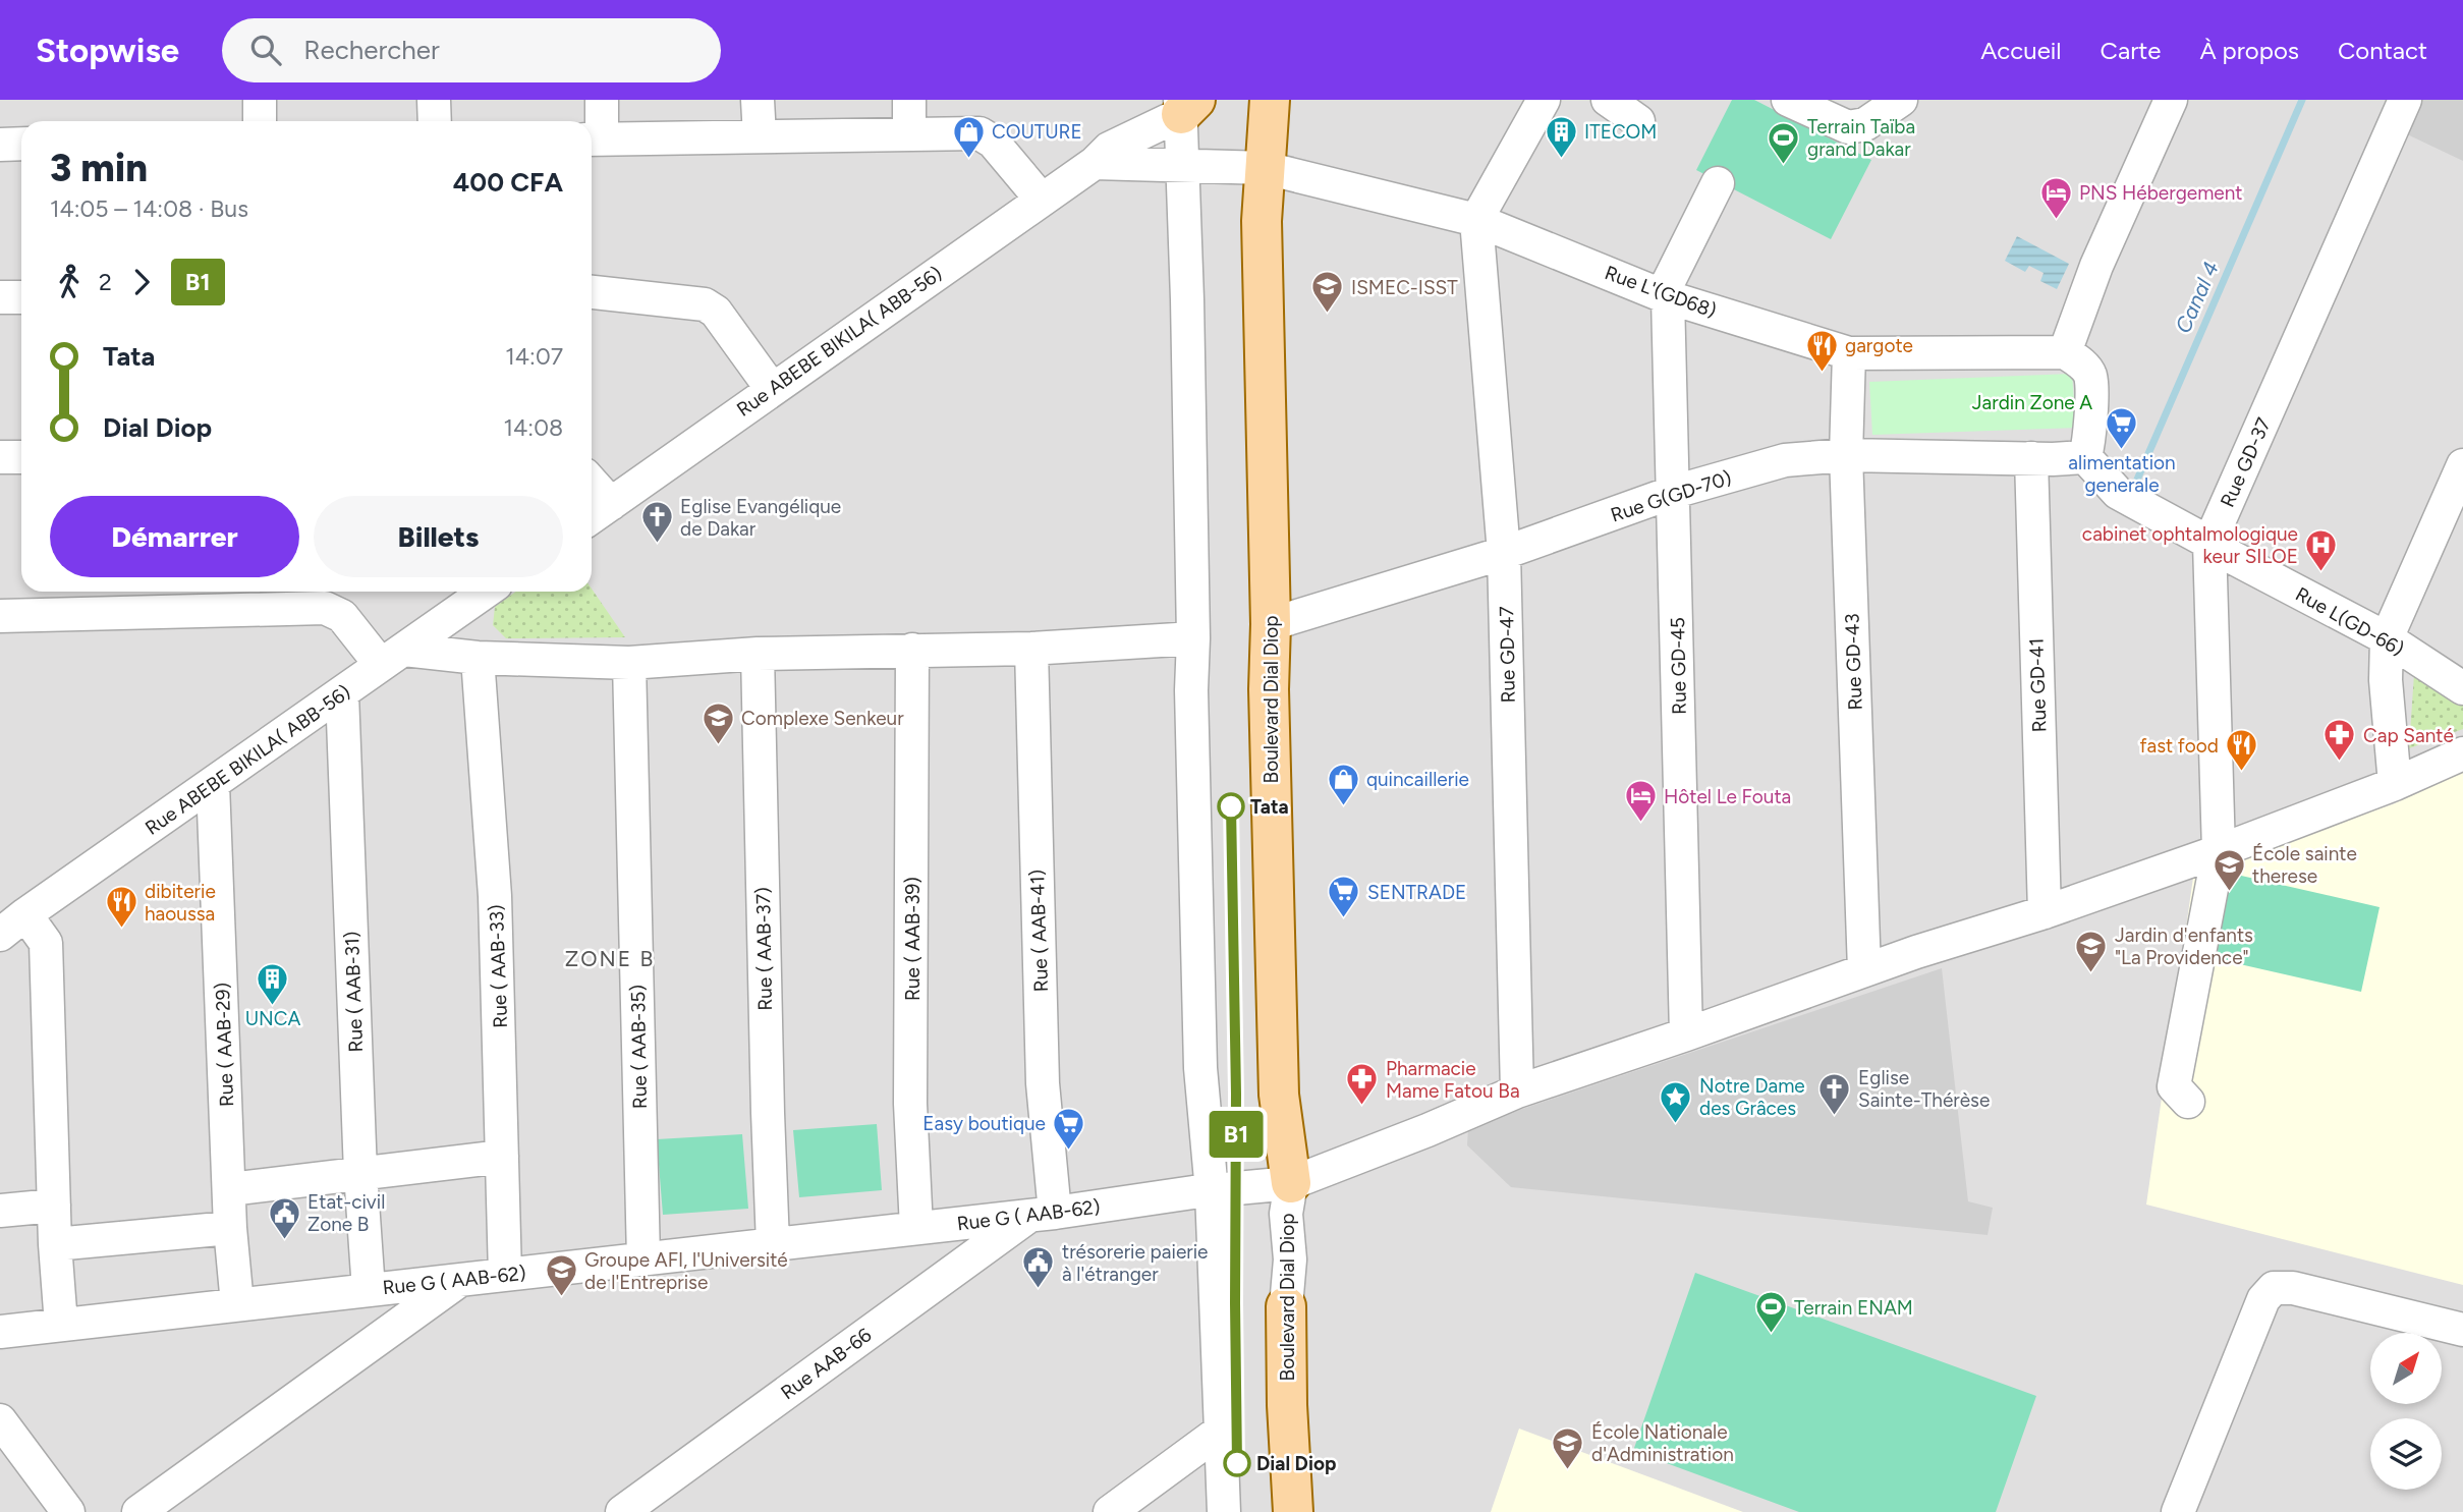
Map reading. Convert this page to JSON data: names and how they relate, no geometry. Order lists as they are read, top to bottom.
{
  "streets": {
    "main road": ["Boulevard Dial Diop"],
    "street": [
      "Rue L'(GD68)",
      "Rue ABEBE BIKILA( ABB-56)",
      "Rue GD-37",
      "Rue G(GD-70)",
      "Rue L(GD-66)",
      "Rue GD-47",
      "Rue GD-43",
      "Rue GD-45",
      "Rue GD-41",
      "Rue ( AAB-41)",
      "Rue ( AAB-39)",
      "Rue ( AAB-37)",
      "Rue ( AAB-33)",
      "Rue ( AAB-31)",
      "Rue ( AAB-29)",
      "Rue ( AAB-35)",
      "Rue G ( AAB-62)",
      "Rue AAB-66"
    ]
  },
  "crossings": [
    ["Rue L'(GD68)", "Rue GD-47"],
    ["Rue L'(GD68)", "Rue GD-43"],
    ["Rue L'(GD68)", "Rue GD-45"],
    ["Rue L'(GD68)", "Boulevard Dial Diop"],
    ["Rue ABEBE BIKILA( ABB-56)", "Rue ( AAB-31)"],
    ["Rue ABEBE BIKILA( ABB-56)", "Rue ( AAB-29)"],
    ["Rue GD-37", "Rue L(GD-66)"],
    ["Rue GD-37", "Rue G ( AAB-62)"],
    ["Rue G(GD-70)", "Rue L(GD-66)"],
    ["Rue G(GD-70)", "Rue GD-47"],
    ["Rue G(GD-70)", "Rue GD-43"],
    ["Rue G(GD-70)", "Rue GD-45"],
    ["Rue G(GD-70)", "Rue GD-41"],
    ["Rue G(GD-70)", "Boulevard Dial Diop"],
    ["Rue GD-47", "Rue G ( AAB-62)"],
    ["Rue GD-43", "Rue G ( AAB-62)"],
    ["Rue GD-45", "Rue G ( AAB-62)"],
    ["Rue GD-41", "Rue G ( AAB-62)"],
    ["Boulevard Dial Diop", "Rue G ( AAB-62)"],
    ["Rue ( AAB-41)", "Rue G ( AAB-62)"],
    ["Rue ( AAB-41)", "Rue AAB-66"],
    ["Rue ( AAB-39)", "Rue G ( AAB-62)"],
    ["Rue ( AAB-37)", "Rue G ( AAB-62)"],
    ["Rue ( AAB-33)", "Rue G ( AAB-62)"],
    ["Rue ( AAB-31)", "Rue G ( AAB-62)"],
    ["Rue ( AAB-29)", "Rue G ( AAB-62)"],
    ["Rue ( AAB-35)", "Rue G ( AAB-62)"],
    ["Rue G ( AAB-62)", "Rue AAB-66"]
  ],
  "districts": ["ZONE B"],
  "water": ["Canal 4"],
  "parks": ["Jardin Zone A"],
  "places": {
    "shop": ["COUTURE", "quincaillerie"],
    "building": ["ITECOM", "UNCA"],
    "sports": ["Terrain Taïba grand Dakar", "Terrain ENAM"],
    "hotel": ["PNS Hébergement", "Hôtel Le Fouta"],
    "school or university": [
      "ISMEC-ISST",
      "Complexe Senkeur",
      "École sainte therese",
      "Jardin d'enfants \"La Providence\"",
      "Groupe AFI, l'Université de l'Entreprise",
      "École Nationale d'Administration"
    ],
    "restaurant": ["gargote", "fast food", "dibiterie haoussa"],
    "supermarket": ["alimentation generale", "SENTRADE", "Easy boutique"],
    "church": ["Eglise Evangélique de Dakar", "Eglise Sainte-Thérèse"],
    "hospital": ["cabinet ophtalmologique keur SILOE"],
    "pharmacy": ["Cap Santé", "Pharmacie Mame Fatou Ba"],
    "other": ["Tata", "Dial Diop"],
    "place": ["Notre Dame des Grâces"],
    "public building": ["Etat-civil Zone B", "trésorerie paierie à l'étranger"]
  },
  "lines": ["bus line B1"],
  "north": "top right",
  "page": {
    "header": "Stopwise",
    "search": "Rechercher",
    "nav": [
      "Accueil",
      "Carte",
      "À propos",
      "Contact"
    ],
    "on_map": "B1",
    "heading": ["3 min", "14:05 – 14:08 · Bus", "400 CFA"],
    "legs": ["2", "B1"],
    "list": [
      {
        "name": "Tata",
        "value": "14:07"
      },
      {
        "name": "Dial Diop",
        "value": "14:08"
      }
    ],
    "buttons": ["Démarrer", "Billets"]
  }
}
